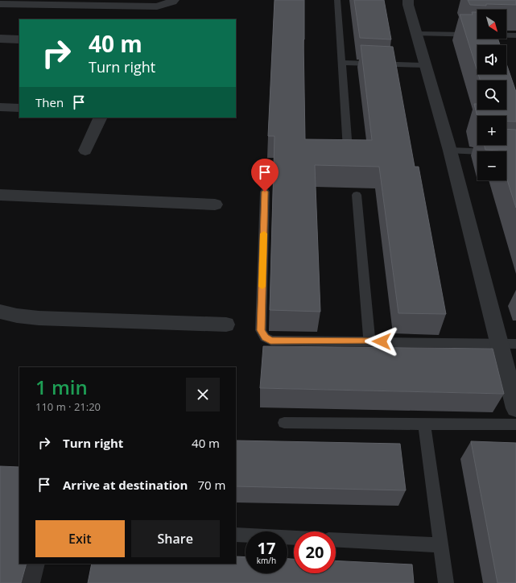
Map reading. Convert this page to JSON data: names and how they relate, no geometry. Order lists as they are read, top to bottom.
{
  "north": "bottom right",
  "page": {
    "map_buttons": ["+", "−"],
    "turn": ["40 m", "Turn right"],
    "then": "Then",
    "heading": ["1 min", "110 m · 21:20"],
    "list": [
      {
        "name": "Turn right",
        "value": "40 m"
      },
      {
        "name": "Arrive at destination",
        "value": "70 m"
      }
    ],
    "buttons": ["Exit", "Share"],
    "speed": "17 km/h",
    "limit": "20"
  }
}
